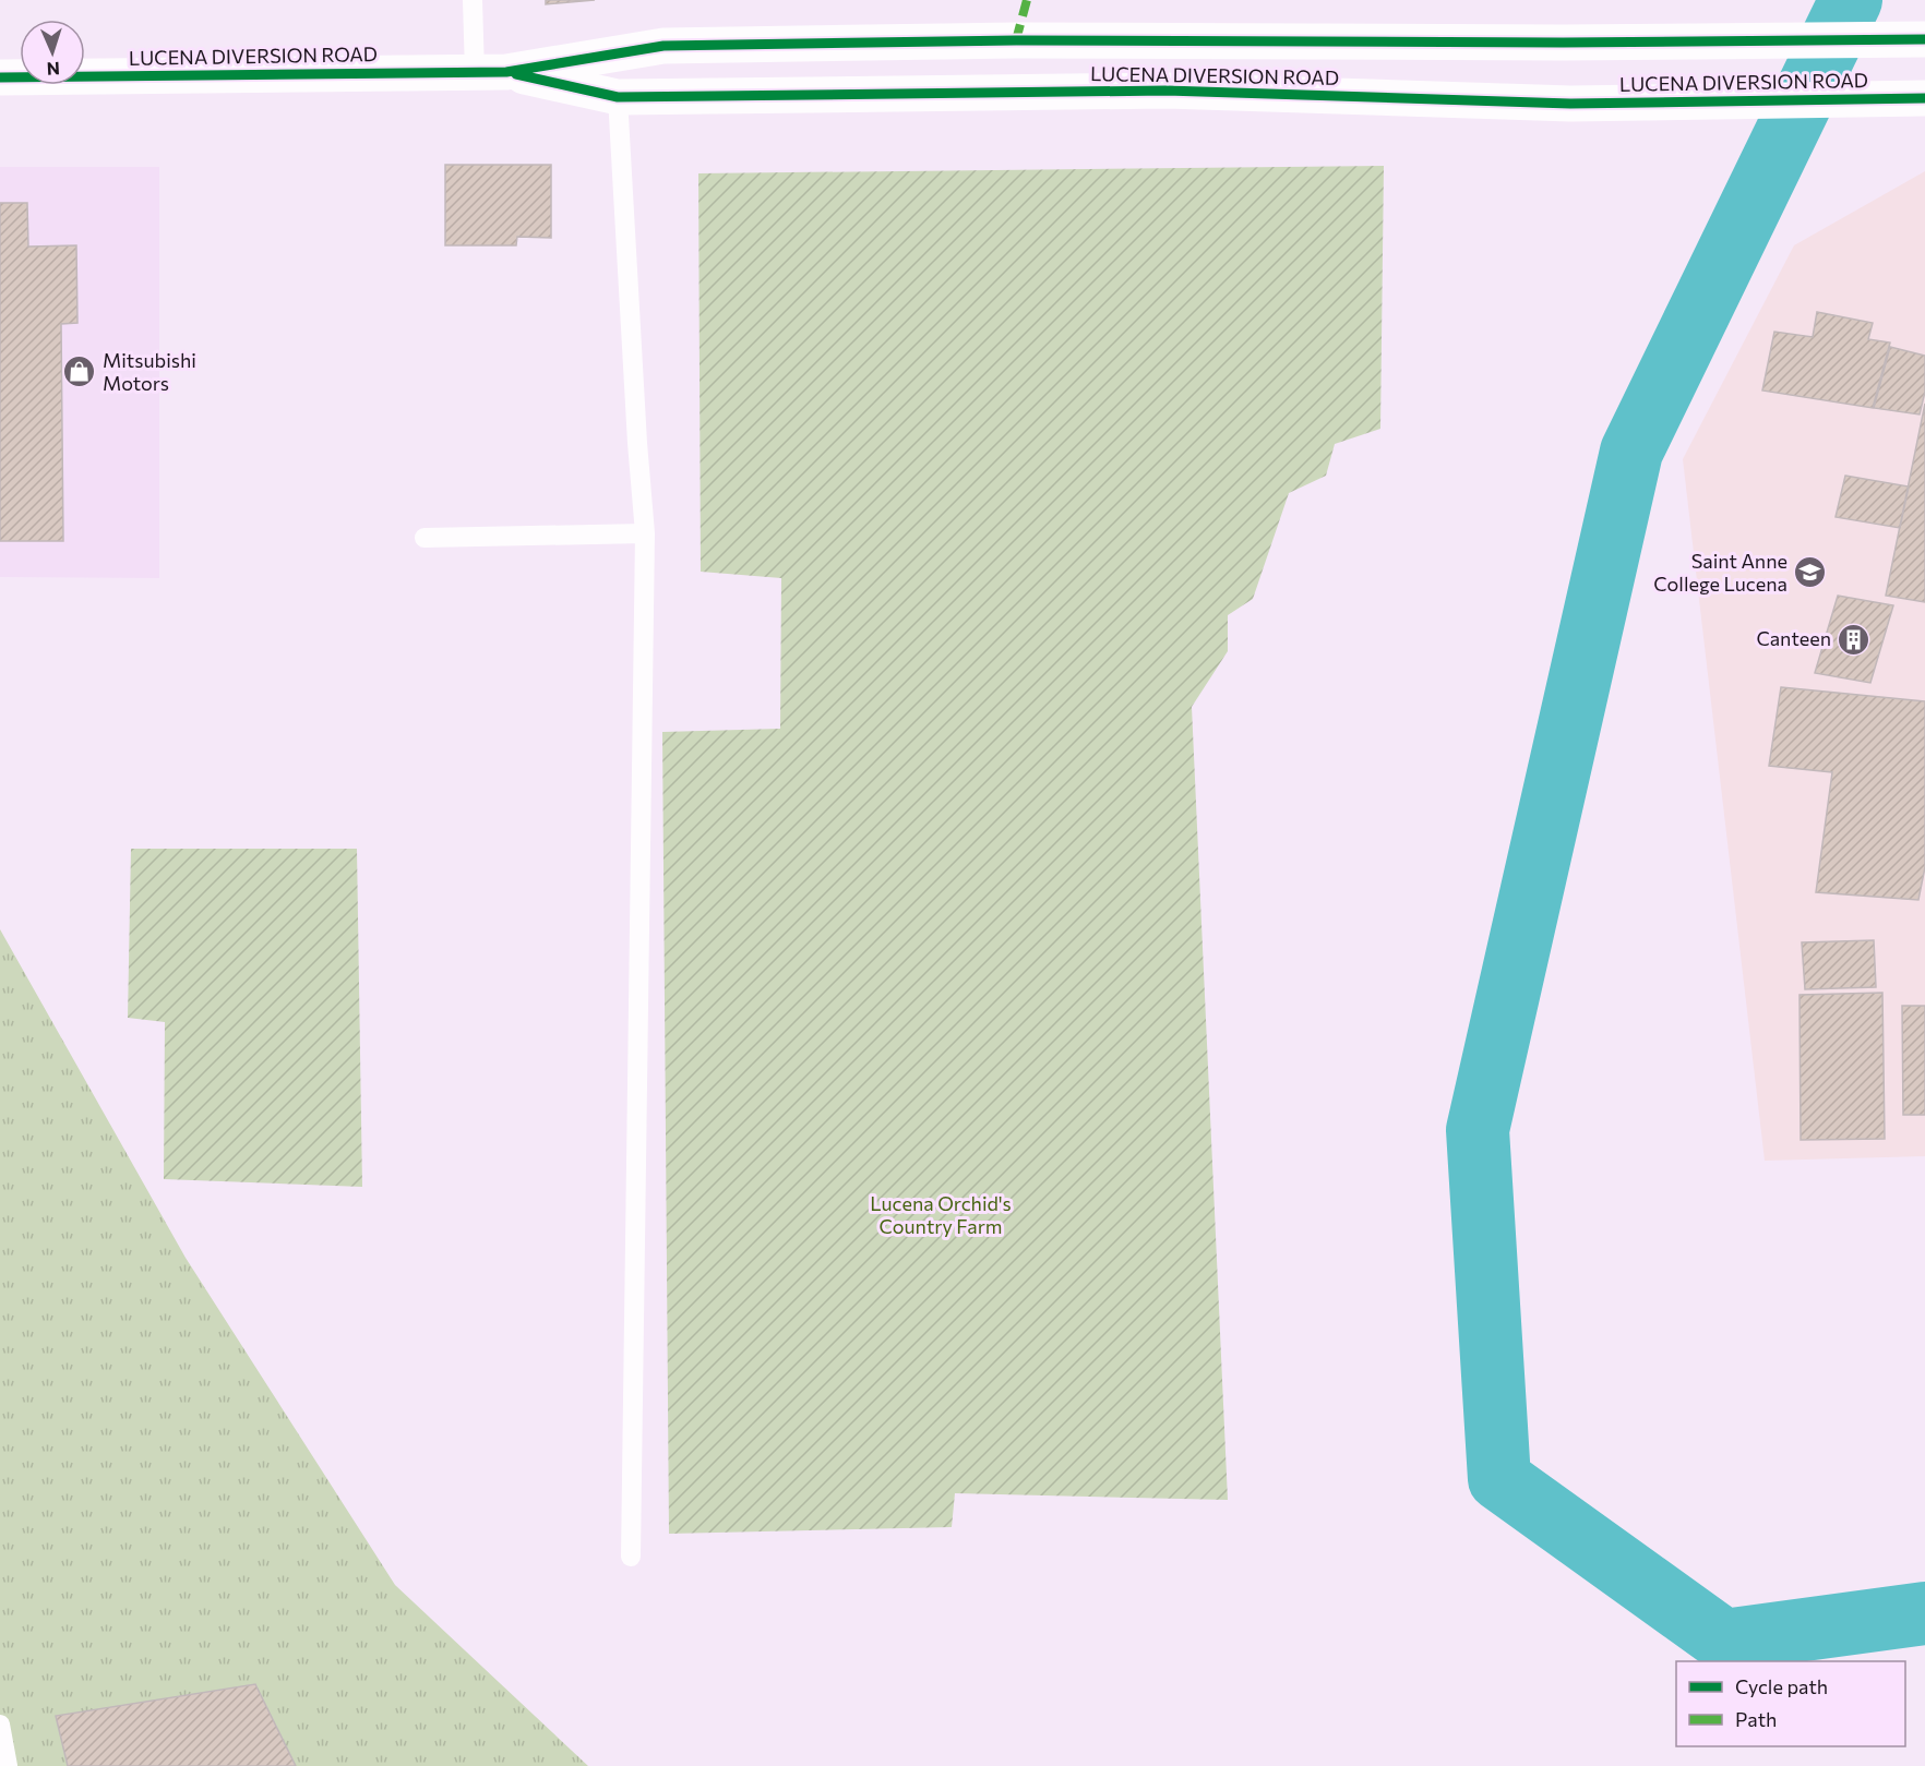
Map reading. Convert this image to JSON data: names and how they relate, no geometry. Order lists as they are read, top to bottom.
{
  "streets": {
    "highway": ["LUCENA DIVERSION ROAD"]
  },
  "parks": ["Lucena Orchid's Country Farm"],
  "places": {
    "shop": ["Mitsubishi Motors"],
    "school or university": ["Saint Anne College Lucena"],
    "building": ["Canteen"]
  },
  "legend": ["Cycle path", "Path"],
  "north": "bottom"
}
